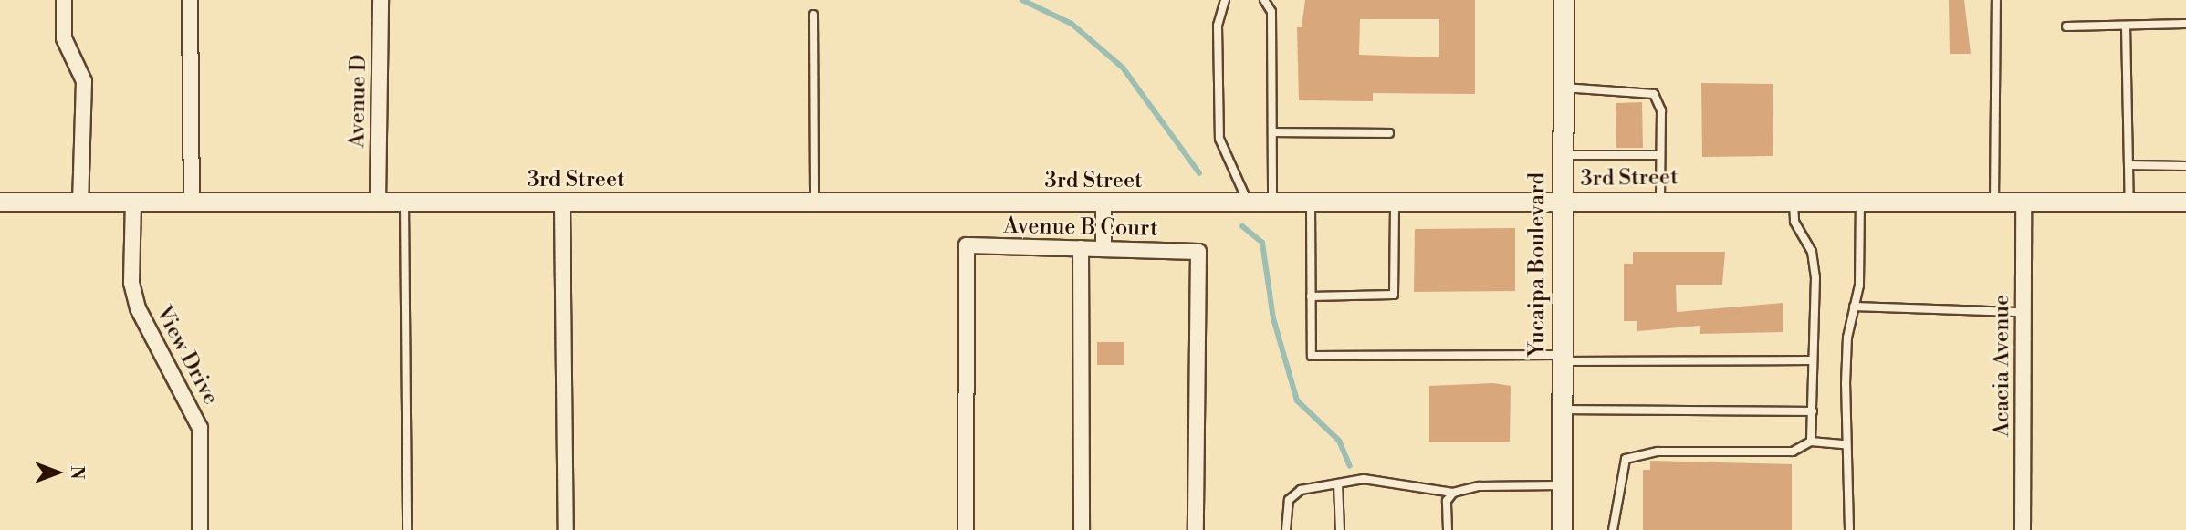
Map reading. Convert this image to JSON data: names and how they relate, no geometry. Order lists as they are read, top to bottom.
{
  "streets": {
    "main road": ["Yucaipa Boulevard"],
    "street": [
      "Avenue D",
      "3rd Street",
      "Avenue B Court",
      "View Drive",
      "Acacia Avenue"
    ]
  },
  "crossings": [
    ["Avenue D", "3rd Street"],
    ["3rd Street", "Yucaipa Boulevard"],
    ["3rd Street", "View Drive"],
    ["3rd Street", "Acacia Avenue"]
  ],
  "north": "right"
}
